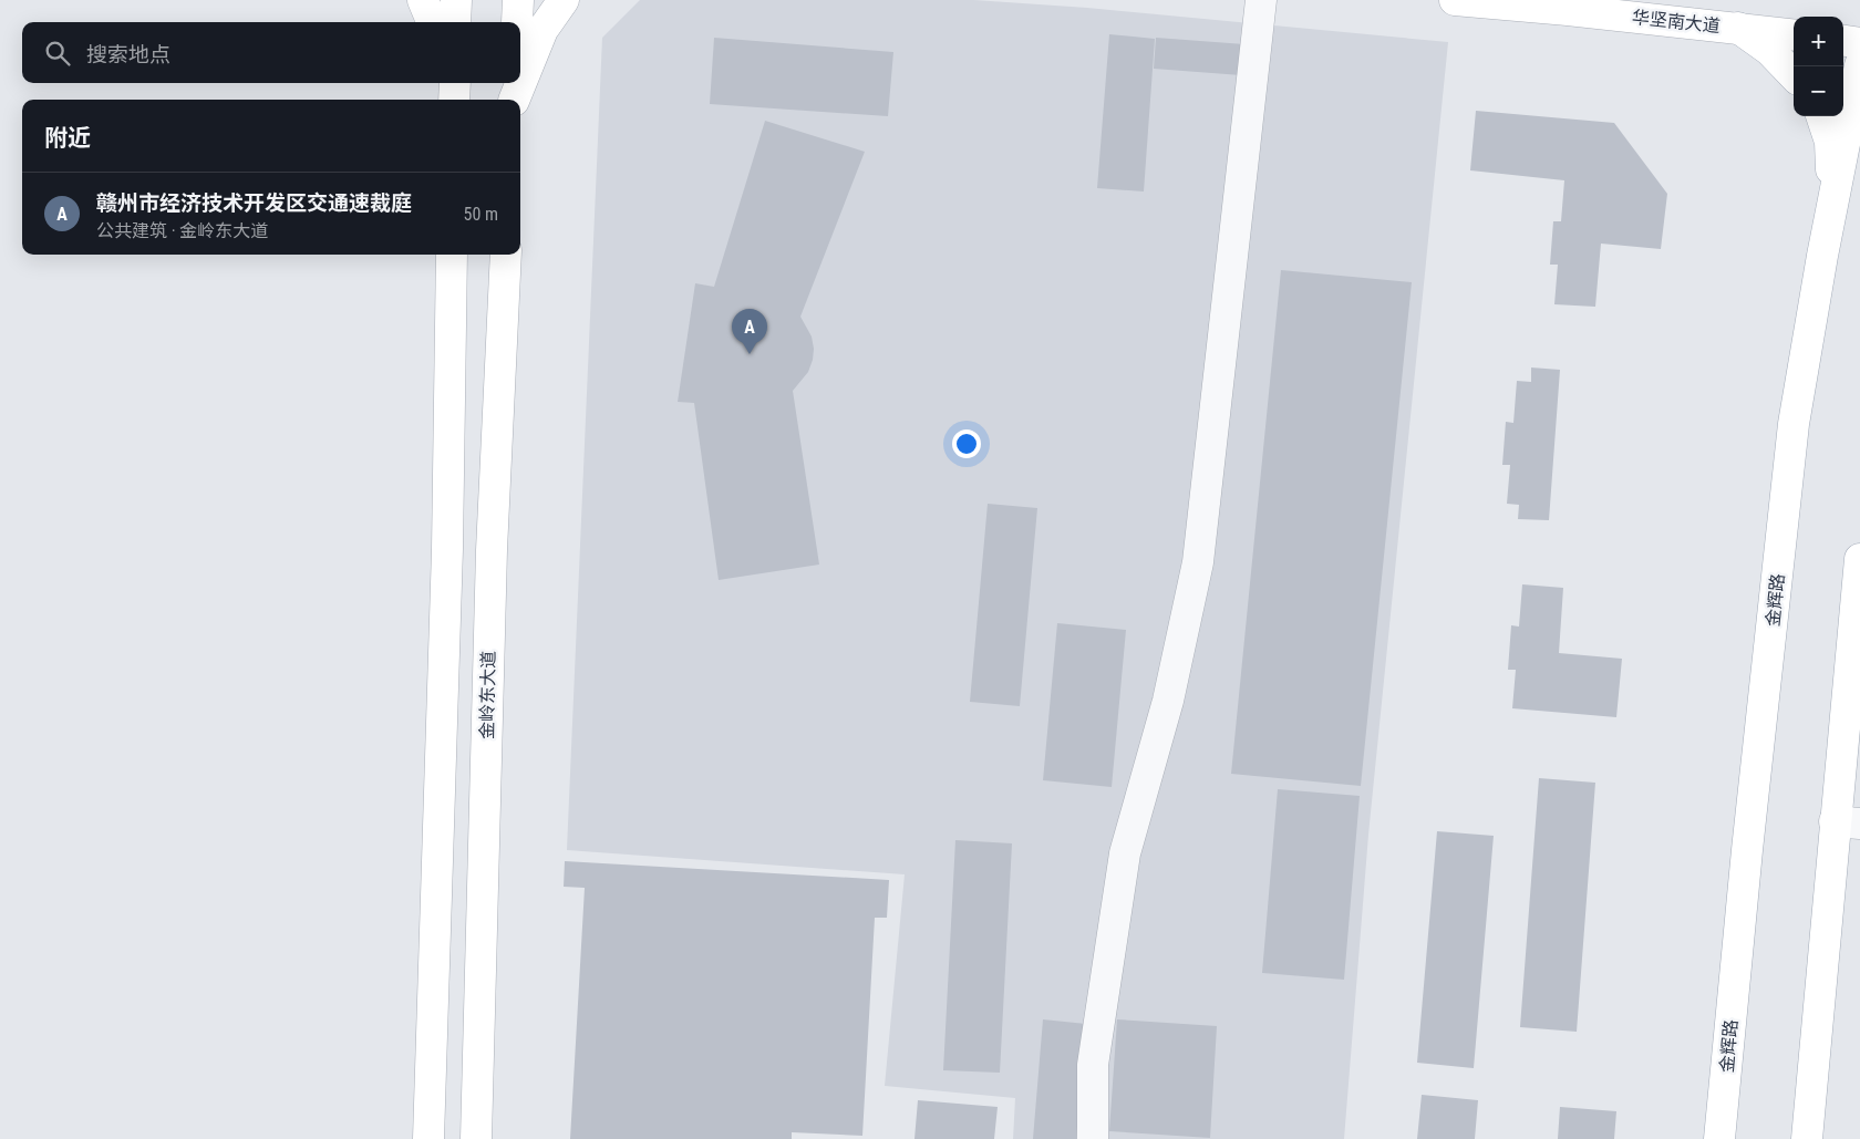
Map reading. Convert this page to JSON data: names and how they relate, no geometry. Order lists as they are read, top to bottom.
{
  "streets": {
    "main road": ["华坚南大道", "金辉路", "金岭东大道"]
  },
  "page": {
    "map_buttons": ["+", "−"],
    "search": "搜索地点",
    "heading": "附近",
    "list": [
      {
        "mark": "A",
        "name": "赣州市经济技术开发区交通速裁庭",
        "note": "公共建筑 · 金岭东大道",
        "value": "50 m"
      }
    ],
    "pins": "A"
  }
}
